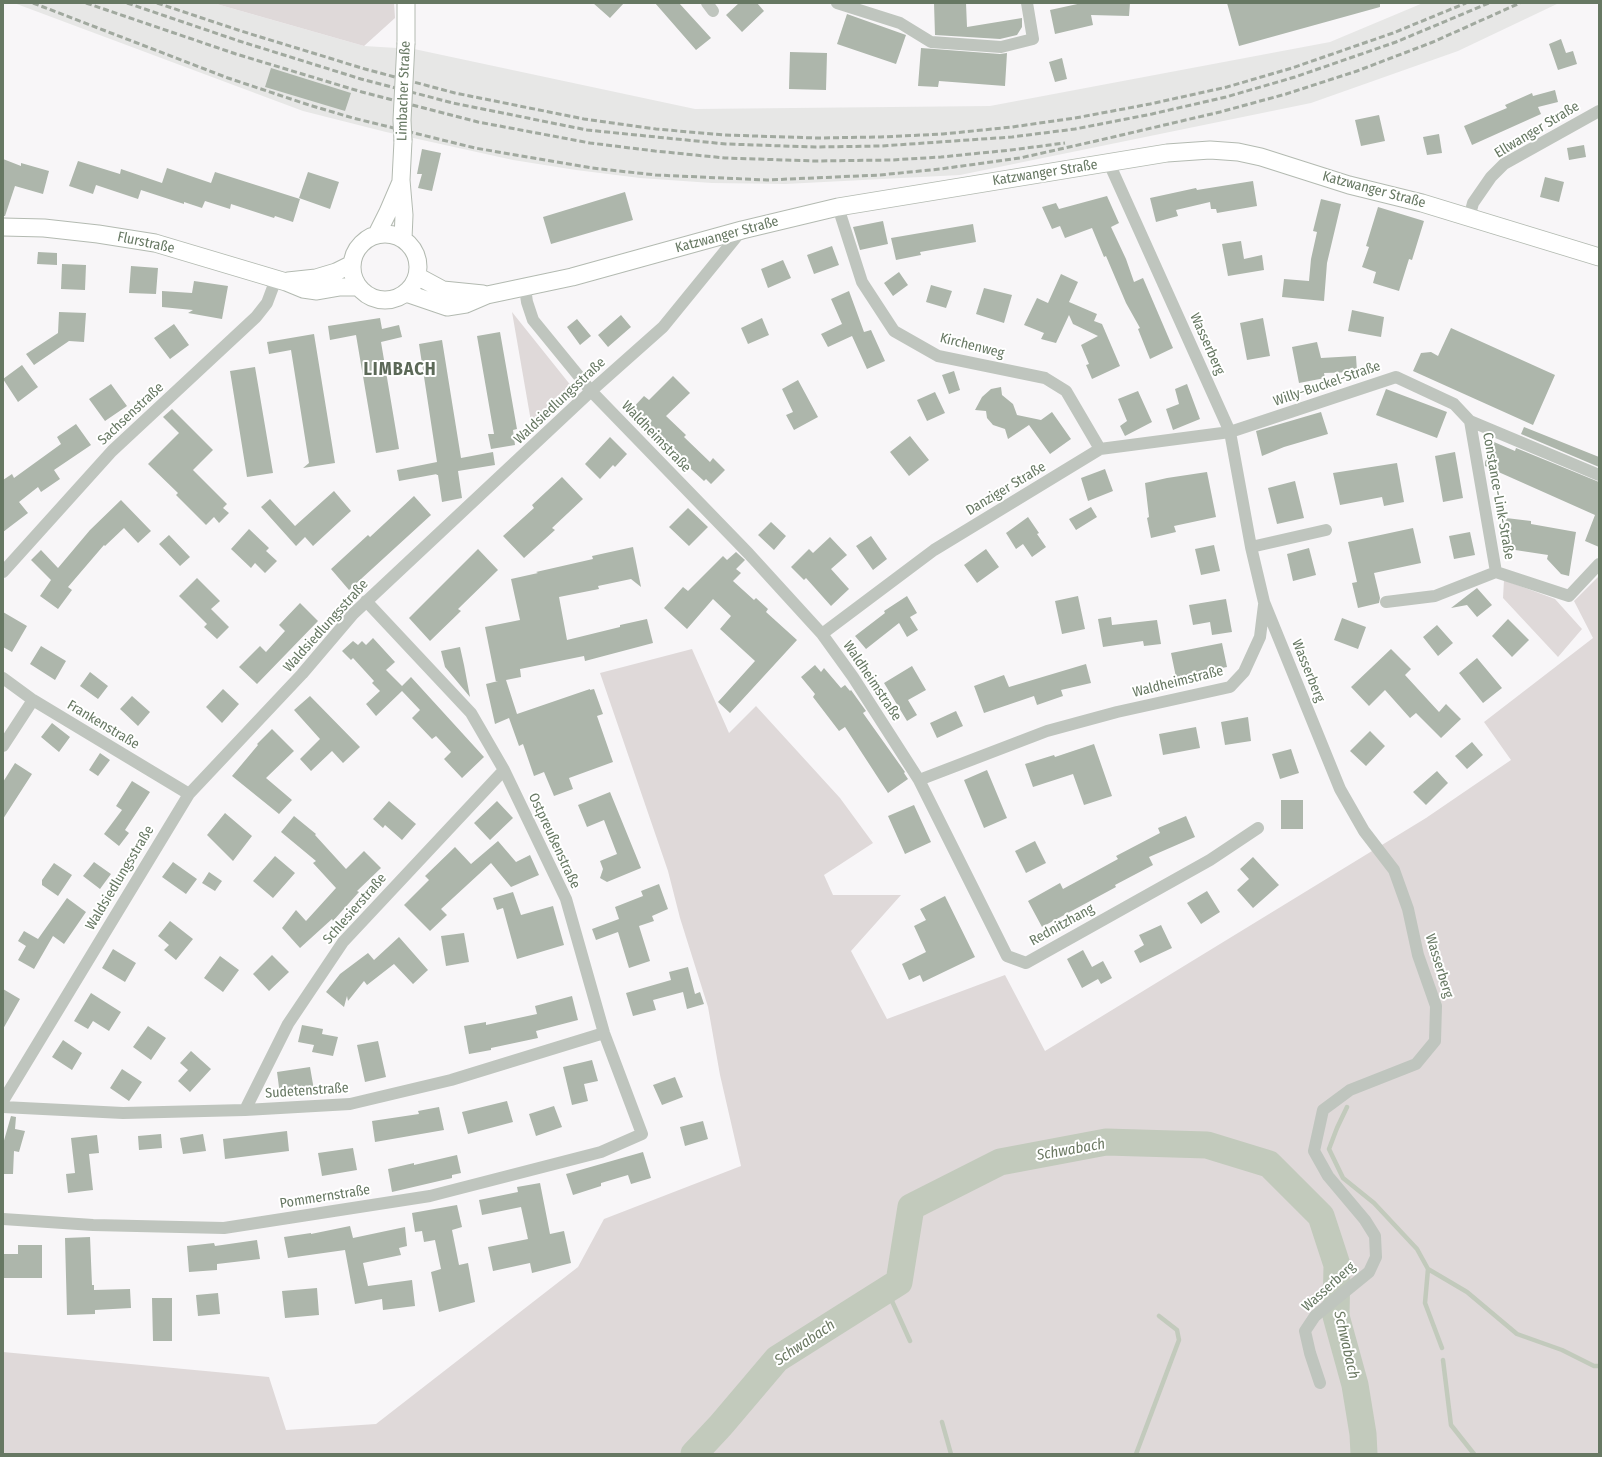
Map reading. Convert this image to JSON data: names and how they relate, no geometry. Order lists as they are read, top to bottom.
{
  "streets": {
    "main road": ["Limbacher Straße", "Katzwanger Straße", "Flurstraße"],
    "street": [
      "Ellwanger Straße",
      "Wasserberg",
      "Kirchenweg",
      "Willy-Buckel-Straße",
      "Waldsiedlungsstraße",
      "Sachsenstraße",
      "Waldheimstraße",
      "Danziger Straße",
      "Constance-Link-Straße",
      "Frankenstraße",
      "Ostpreußenstraße",
      "Schlesierstraße",
      "Rednitzhang",
      "Sudetenstraße",
      "Pommernstraße"
    ]
  },
  "crossings": [
    ["Limbacher Straße", "Katzwanger Straße"],
    ["Limbacher Straße", "Flurstraße"],
    ["Ellwanger Straße", "Katzwanger Straße"],
    ["Katzwanger Straße", "Flurstraße"],
    ["Katzwanger Straße", "Wasserberg"],
    ["Katzwanger Straße", "Kirchenweg"],
    ["Katzwanger Straße", "Waldsiedlungsstraße"],
    ["Katzwanger Straße", "Waldheimstraße"],
    ["Flurstraße", "Sachsenstraße"],
    ["Wasserberg", "Willy-Buckel-Straße"],
    ["Wasserberg", "Waldheimstraße"],
    ["Wasserberg", "Danziger Straße"],
    ["Kirchenweg", "Danziger Straße"],
    ["Willy-Buckel-Straße", "Danziger Straße"],
    ["Willy-Buckel-Straße", "Constance-Link-Straße"],
    ["Waldsiedlungsstraße", "Waldheimstraße"],
    ["Waldsiedlungsstraße", "Frankenstraße"],
    ["Waldsiedlungsstraße", "Ostpreußenstraße"],
    ["Waldheimstraße", "Danziger Straße"],
    ["Waldheimstraße", "Rednitzhang"],
    ["Ostpreußenstraße", "Schlesierstraße"],
    ["Ostpreußenstraße", "Sudetenstraße"],
    ["Ostpreußenstraße", "Pommernstraße"],
    ["Schlesierstraße", "Sudetenstraße"]
  ],
  "districts": ["LIMBACH"],
  "water": ["Schwabach"]
}
